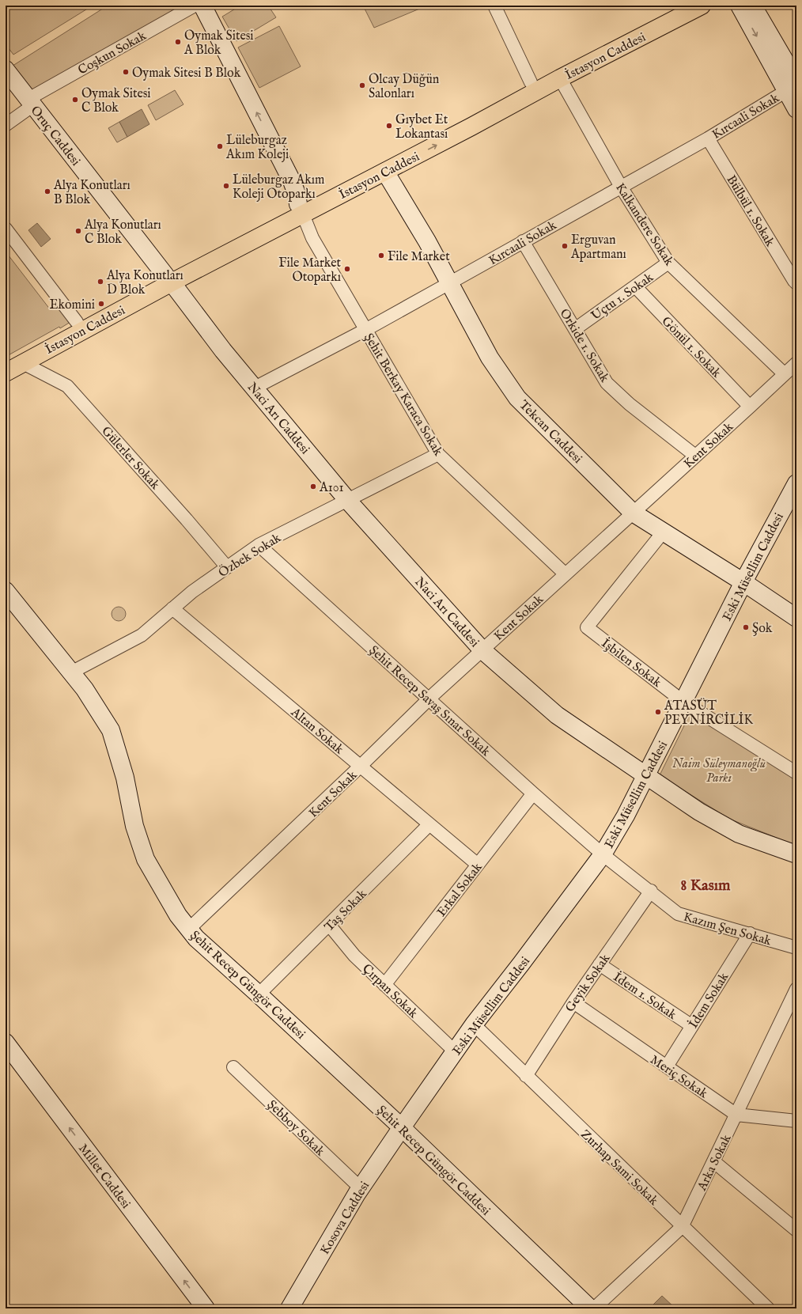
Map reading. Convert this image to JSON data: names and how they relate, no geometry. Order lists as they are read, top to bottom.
{
  "streets": {
    "main road": ["İstasyon Caddesi"],
    "street": [
      "Coşkun Sokak",
      "Kırcaali Sokak",
      "Oruç Caddesi",
      "Bülbül 1. Sokak",
      "Kalkandere Sokak",
      "Uçtu 1. Sokak",
      "Orkide 1. Sokak",
      "Gönül 1. Sokak",
      "Şehit Berkay Karaca Sokak",
      "Naci Arı Caddesi",
      "Tekcan Caddesi",
      "Kent Sokak",
      "Gülerler Sokak",
      "Özbek Sokak",
      "Eski Müsellim Caddesi",
      "İşbilen Sokak",
      "Şehit Recep Savaş Sınar Sokak",
      "Altan Sokak",
      "Erkal Sokak",
      "Taş Sokak",
      "Kazım Şen Sokak",
      "Geyik Sokak",
      "Şehit Recep Güngör Caddesi",
      "Çırpan Sokak",
      "İdem 1. Sokak",
      "İdem Sokak",
      "Meriç Sokak",
      "Şebboy Sokak",
      "Arka Sokak",
      "Zurhap Sami Sokak",
      "Millet Caddesi",
      "Kosova Caddesi"
    ]
  },
  "crossings": [
    ["Coşkun Sokak", "Oruç Caddesi"],
    ["İstasyon Caddesi", "Oruç Caddesi"],
    ["İstasyon Caddesi", "Kalkandere Sokak"],
    ["İstasyon Caddesi", "Şehit Berkay Karaca Sokak"],
    ["İstasyon Caddesi", "Naci Arı Caddesi"],
    ["İstasyon Caddesi", "Tekcan Caddesi"],
    ["İstasyon Caddesi", "Gülerler Sokak"],
    ["Kırcaali Sokak", "Bülbül 1. Sokak"],
    ["Kırcaali Sokak", "Kalkandere Sokak"],
    ["Kırcaali Sokak", "Orkide 1. Sokak"],
    ["Kırcaali Sokak", "Şehit Berkay Karaca Sokak"],
    ["Kırcaali Sokak", "Naci Arı Caddesi"],
    ["Kırcaali Sokak", "Tekcan Caddesi"],
    ["Oruç Caddesi", "Naci Arı Caddesi"],
    ["Kalkandere Sokak", "Uçtu 1. Sokak"],
    ["Kalkandere Sokak", "Kent Sokak"],
    ["Uçtu 1. Sokak", "Orkide 1. Sokak"],
    ["Uçtu 1. Sokak", "Gönül 1. Sokak"],
    ["Orkide 1. Sokak", "Kent Sokak"],
    ["Gönül 1. Sokak", "Kent Sokak"],
    ["Şehit Berkay Karaca Sokak", "Kent Sokak"],
    ["Şehit Berkay Karaca Sokak", "Özbek Sokak"],
    ["Naci Arı Caddesi", "Kent Sokak"],
    ["Naci Arı Caddesi", "Özbek Sokak"],
    ["Naci Arı Caddesi", "Eski Müsellim Caddesi"],
    ["Tekcan Caddesi", "Kent Sokak"],
    ["Tekcan Caddesi", "Eski Müsellim Caddesi"],
    ["Tekcan Caddesi", "İşbilen Sokak"],
    ["Kent Sokak", "Şehit Recep Savaş Sınar Sokak"],
    ["Kent Sokak", "Altan Sokak"],
    ["Kent Sokak", "Şehit Recep Güngör Caddesi"],
    ["Gülerler Sokak", "Özbek Sokak"],
    ["Özbek Sokak", "Şehit Recep Savaş Sınar Sokak"],
    ["Özbek Sokak", "Altan Sokak"],
    ["Özbek Sokak", "Şehit Recep Güngör Caddesi"],
    ["Eski Müsellim Caddesi", "İşbilen Sokak"],
    ["Eski Müsellim Caddesi", "Şehit Recep Savaş Sınar Sokak"],
    ["Eski Müsellim Caddesi", "Kazım Şen Sokak"],
    ["Eski Müsellim Caddesi", "Şehit Recep Güngör Caddesi"],
    ["Eski Müsellim Caddesi", "Çırpan Sokak"],
    ["Eski Müsellim Caddesi", "Zurhap Sami Sokak"],
    ["Eski Müsellim Caddesi", "Kosova Caddesi"],
    ["Şehit Recep Savaş Sınar Sokak", "Erkal Sokak"],
    ["Şehit Recep Savaş Sınar Sokak", "Kazım Şen Sokak"],
    ["Altan Sokak", "Erkal Sokak"],
    ["Altan Sokak", "Taş Sokak"],
    ["Erkal Sokak", "Çırpan Sokak"],
    ["Taş Sokak", "Şehit Recep Güngör Caddesi"],
    ["Taş Sokak", "Çırpan Sokak"],
    ["Kazım Şen Sokak", "Geyik Sokak"],
    ["Kazım Şen Sokak", "İdem Sokak"],
    ["Geyik Sokak", "İdem 1. Sokak"],
    ["Geyik Sokak", "Meriç Sokak"],
    ["Geyik Sokak", "Zurhap Sami Sokak"],
    ["Şehit Recep Güngör Caddesi", "Kosova Caddesi"],
    ["İdem 1. Sokak", "İdem Sokak"],
    ["İdem Sokak", "Meriç Sokak"],
    ["Meriç Sokak", "Arka Sokak"],
    ["Şebboy Sokak", "Kosova Caddesi"],
    ["Arka Sokak", "Zurhap Sami Sokak"]
  ],
  "districts": ["8 Kasım"],
  "parks": ["Naim Süleymanoğlu Parkı"],
  "places": [
    "Oymak Sitesi A Blok",
    "Oymak Sitesi B Blok",
    "Olcay Düğün Salonları",
    "Oymak Sitesi C Blok",
    "Gıybet Et Lokantası",
    "Lüleburgaz Akım Koleji",
    "Lüleburgaz Akım Koleji Otoparkı",
    "Alya Konutları B Blok",
    "Alya Konutları C Blok",
    "Erguvan Apartmanı",
    "File Market",
    "File Market Otoparkı",
    "Alya Konutları D Blok",
    "Ekomini",
    "A101",
    "Şok",
    "ATASÜT PEYNİRCİLİK"
  ]
}
